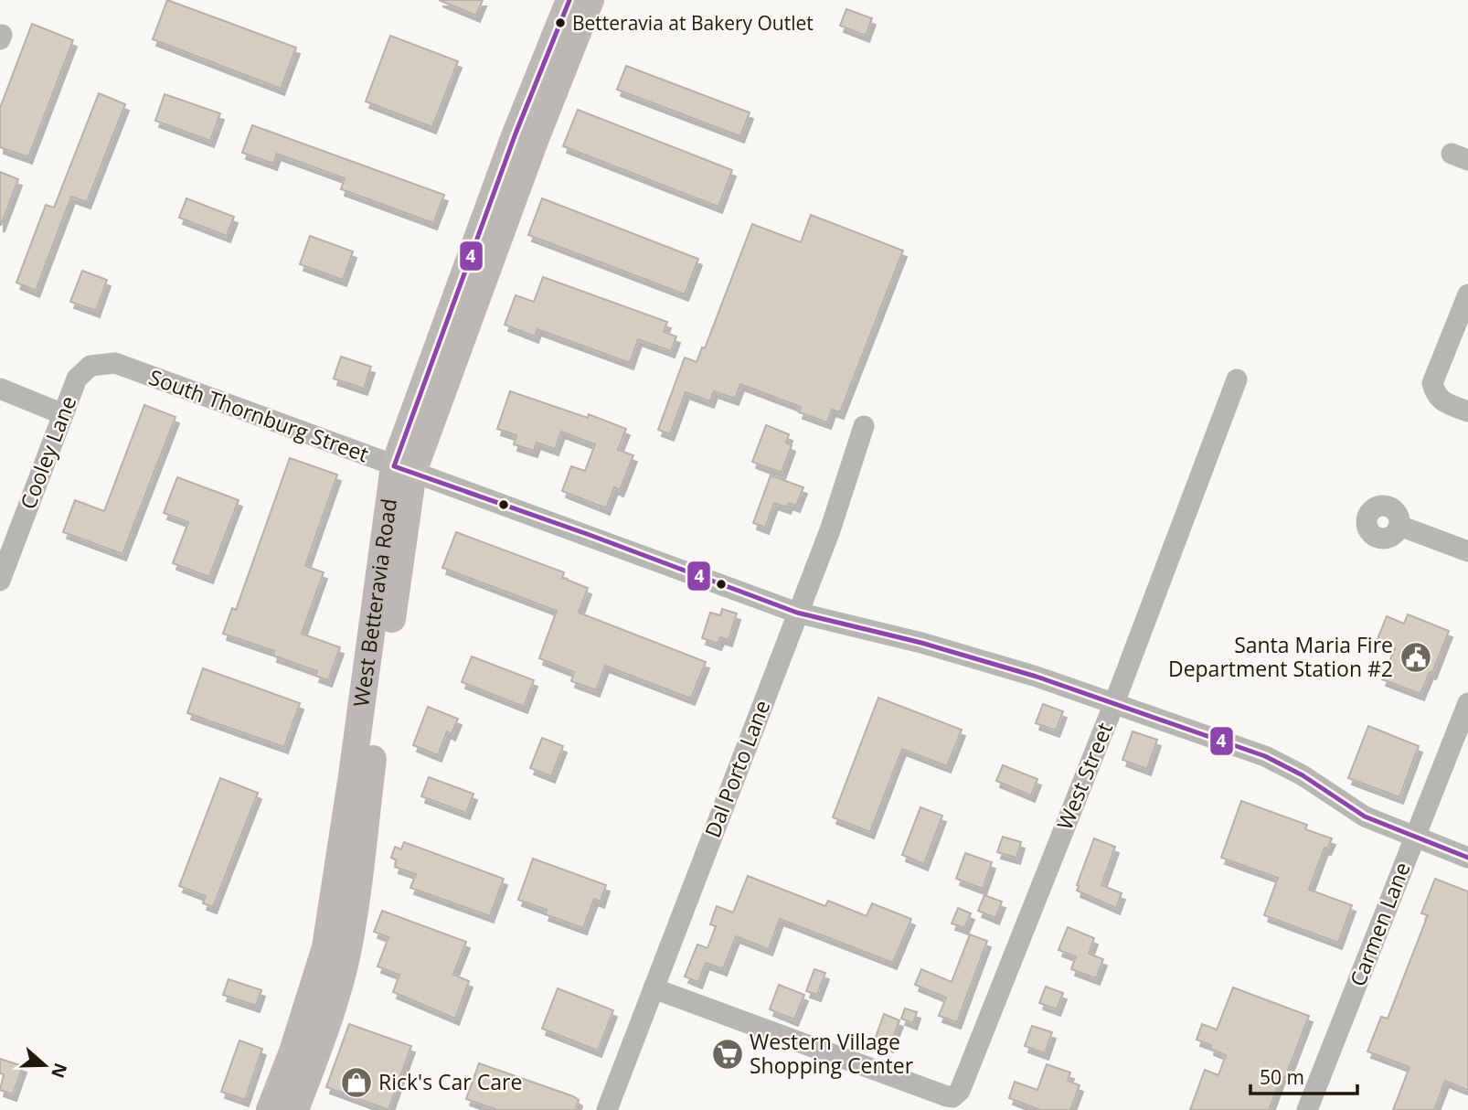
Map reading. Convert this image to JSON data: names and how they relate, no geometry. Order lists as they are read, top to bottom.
{
  "streets": {
    "main road": ["West Betteravia Road"],
    "street": [
      "South Thornburg Street",
      "Cooley Lane",
      "Dal Porto Lane",
      "West Street",
      "Carmen Lane"
    ]
  },
  "crossings": [
    ["South Thornburg Street", "Cooley Lane"],
    ["South Thornburg Street", "West Betteravia Road"],
    ["South Thornburg Street", "Dal Porto Lane"],
    ["South Thornburg Street", "West Street"],
    ["South Thornburg Street", "Carmen Lane"],
    ["Dal Porto Lane", "West Street"]
  ],
  "places": {
    "other": ["Betteravia at Bakery Outlet"],
    "public building": ["Santa Maria Fire Department Station #2"],
    "supermarket": ["Western Village Shopping Center"],
    "shop": ["Rick's Car Care"]
  },
  "lines": ["transit line 4"],
  "scale_bar": "50 m",
  "north": "right"
}
